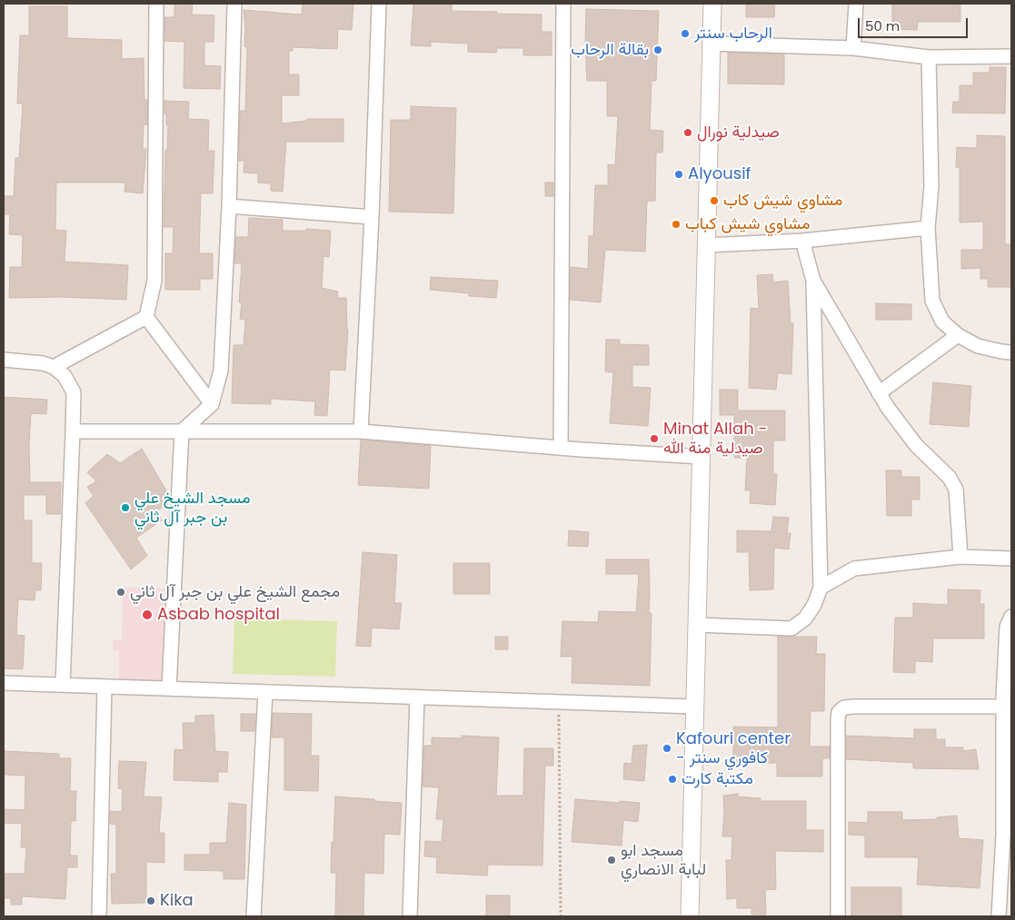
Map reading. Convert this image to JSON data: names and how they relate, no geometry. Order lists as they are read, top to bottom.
{
  "places": [
    "الرحاب سنتر",
    "بقالة الرحاب",
    "صيدلية نورال",
    "Alyousif",
    "مشاوي شيش كاب",
    "مشاوي شيش كباب",
    "Minat Allah - صيدلية منة الله",
    "مسجد الشيخ علي بن جبر آل ثاني",
    "مجمع الشيخ علي بن جبر آل ثاني",
    "Asbab hospital",
    "Kafouri center - كافوري سنتر",
    "مكتبة كارت",
    "مسجد ابو لبابة الانصاري",
    "Kika"
  ],
  "scale_bar": "50 m"
}
